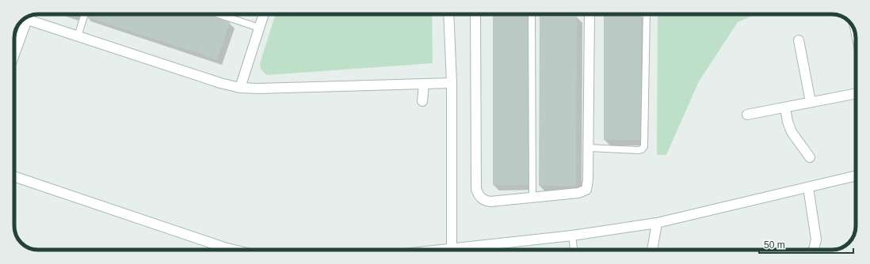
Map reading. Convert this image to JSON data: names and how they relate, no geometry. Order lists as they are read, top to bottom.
{
  "scale_bar": "50 m"
}
